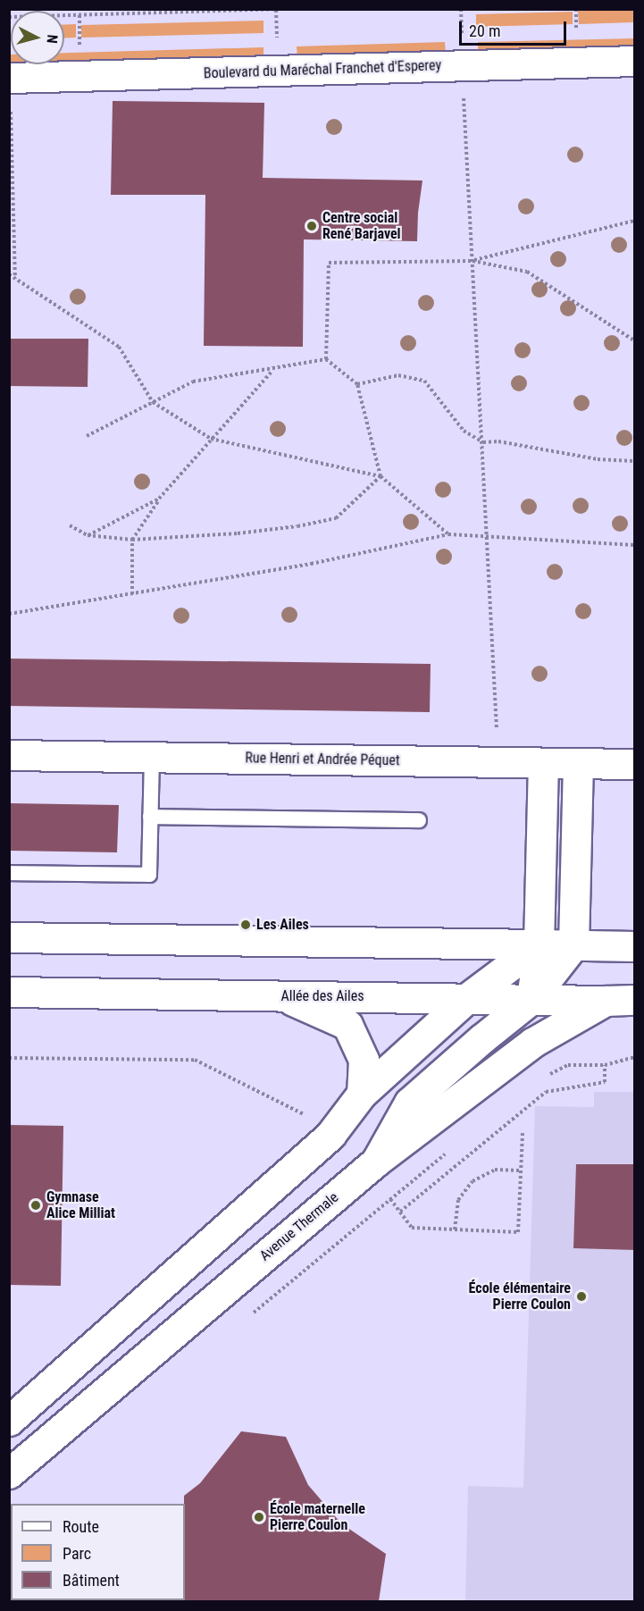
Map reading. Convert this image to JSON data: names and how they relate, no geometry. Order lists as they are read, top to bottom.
{
  "streets": {
    "main road": [
      "Boulevard du Maréchal Franchet d'Esperey",
      "Rue Henri et Andrée Péquet",
      "Allée des Ailes",
      "Avenue Thermale"
    ]
  },
  "crossings": [
    ["Allée des Ailes", "Avenue Thermale"]
  ],
  "places": [
    "Centre social René Barjavel",
    "Les Ailes",
    "Gymnase Alice Milliat",
    "École élémentaire Pierre Coulon",
    "École maternelle Pierre Coulon"
  ],
  "legend": ["Route", "Parc", "Bâtiment"],
  "scale_bar": "20 m",
  "north": "right"
}
